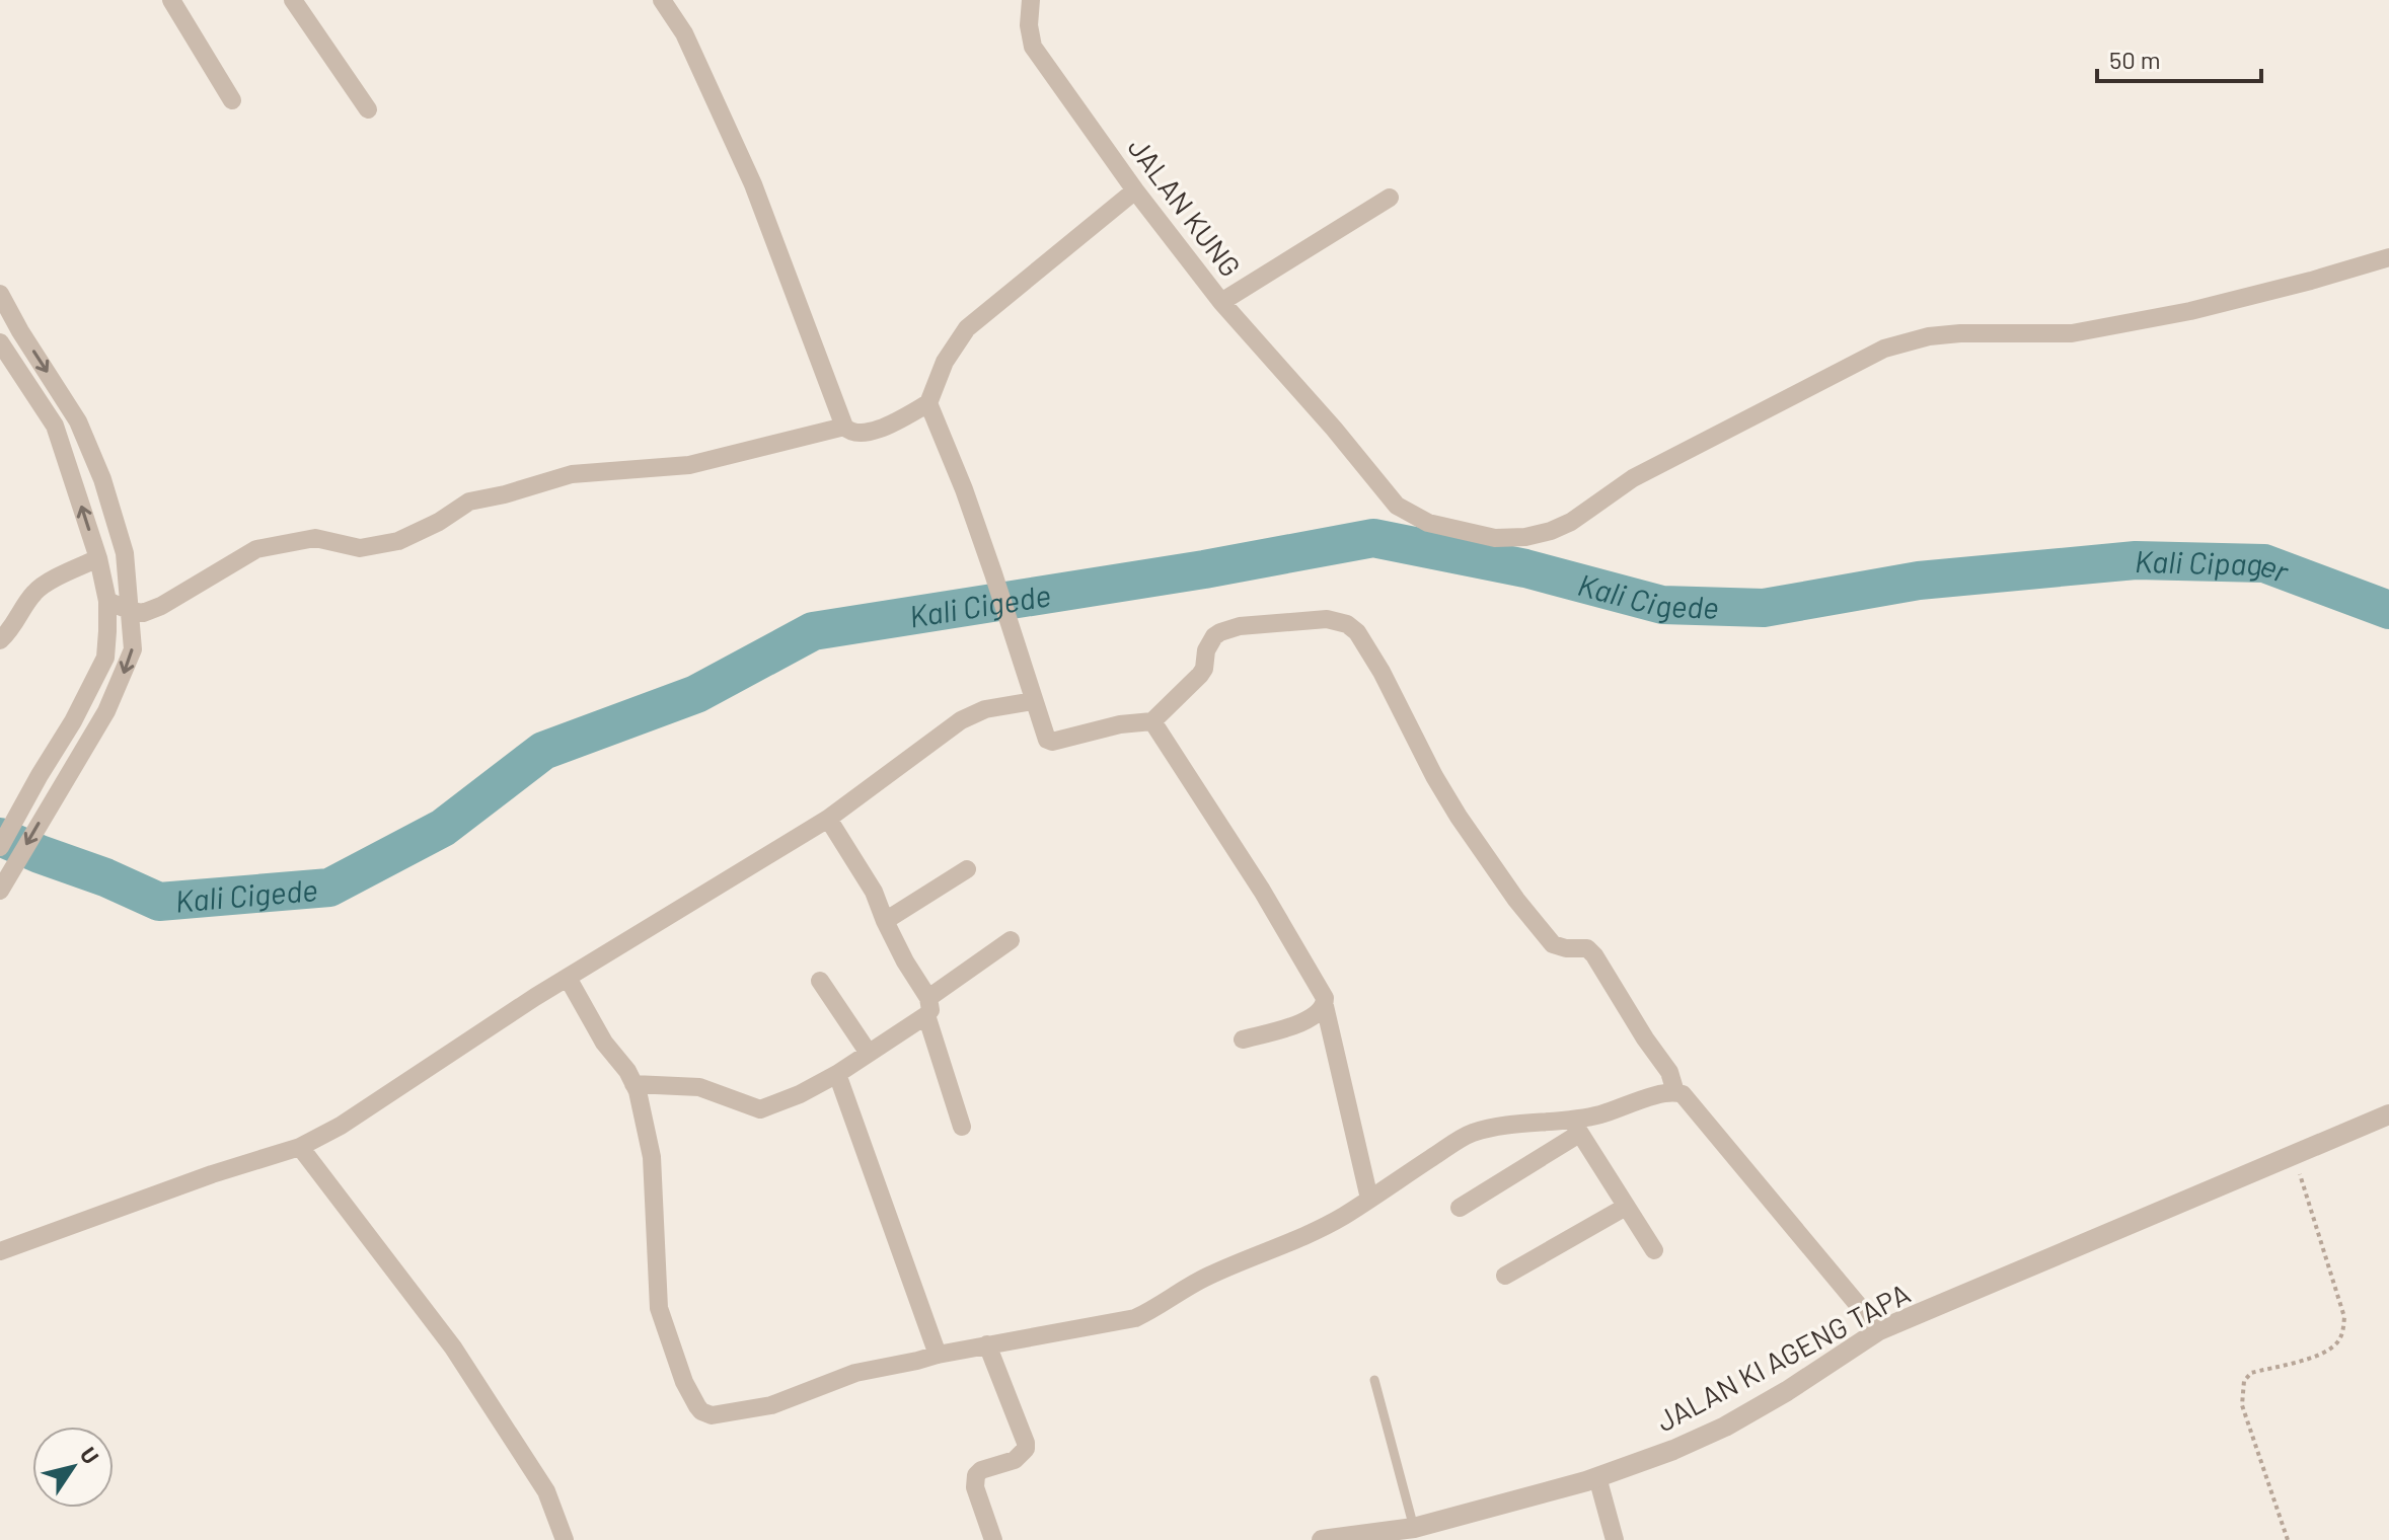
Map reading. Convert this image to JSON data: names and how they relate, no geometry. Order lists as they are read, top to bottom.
{
  "streets": {
    "street": ["JALAN KUNG", "JALAN KI AGENG TAPA"]
  },
  "water": ["Kali Cipager", "Kali Cigede"],
  "scale_bar": "50 m",
  "north": "top right"
}
